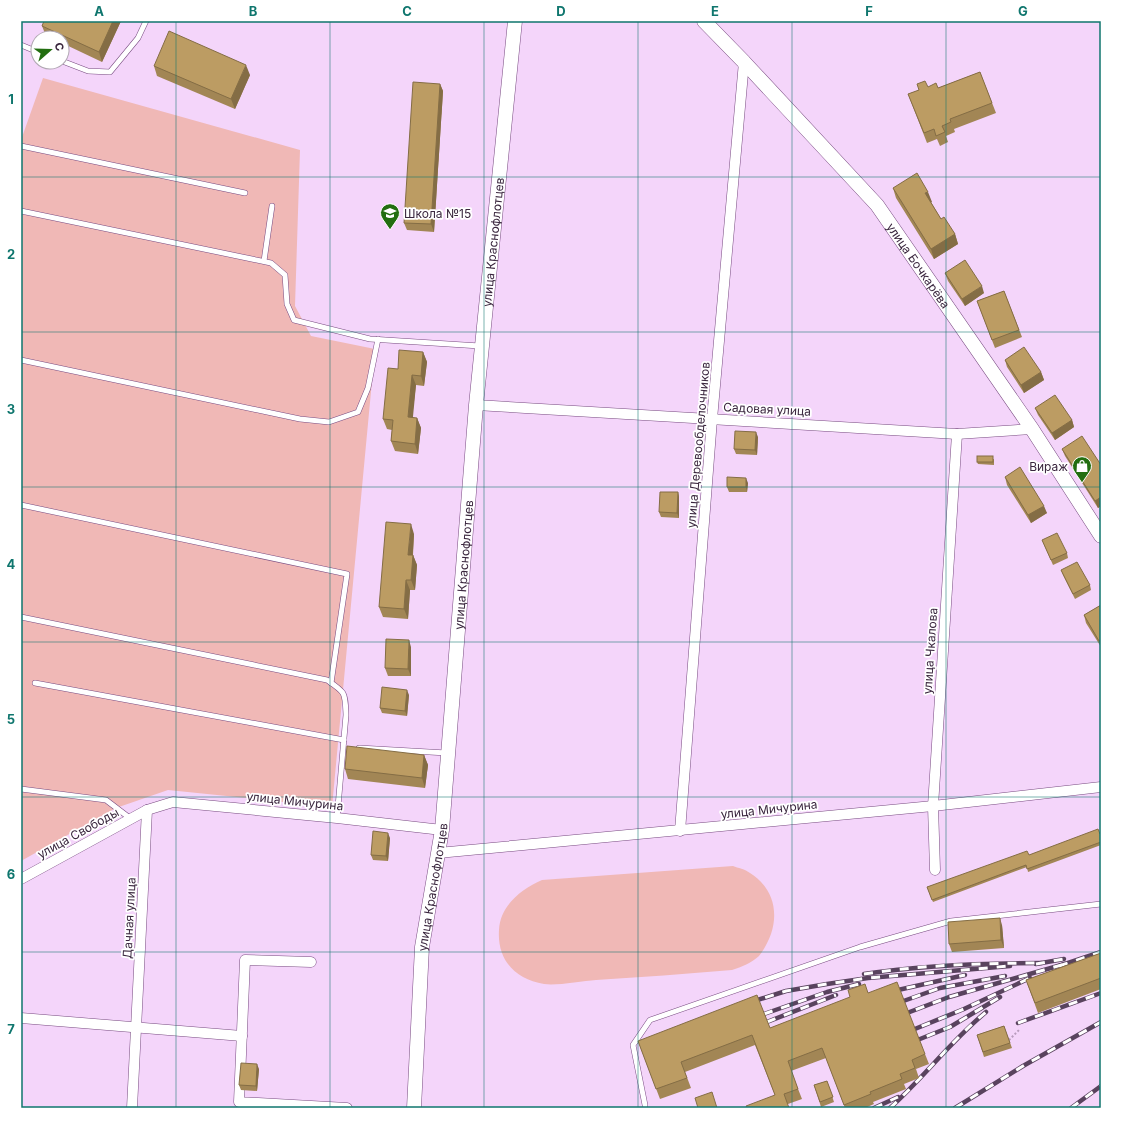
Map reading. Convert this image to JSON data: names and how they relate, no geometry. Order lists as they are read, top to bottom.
{
  "streets": {
    "street": [
      "улица Краснофлотцев",
      "улица Бочкарёва",
      "Садовая улица",
      "улица Деревообделочников",
      "улица Чкалова",
      "улица Мичурина",
      "улица Свободы",
      "Дачная улица"
    ]
  },
  "crossings": [
    ["улица Краснофлотцев", "Садовая улица"],
    ["улица Краснофлотцев", "улица Мичурина"],
    ["улица Бочкарёва", "Садовая улица"],
    ["улица Бочкарёва", "улица Деревообделочников"],
    ["Садовая улица", "улица Деревообделочников"],
    ["Садовая улица", "улица Чкалова"],
    ["улица Деревообделочников", "улица Мичурина"],
    ["улица Чкалова", "улица Мичурина"],
    ["улица Мичурина", "улица Свободы"],
    ["улица Мичурина", "Дачная улица"],
    ["улица Свободы", "Дачная улица"]
  ],
  "places": {
    "school or university": ["Школа №15"],
    "shop": ["Вираж"]
  },
  "north": "right",
  "grid": {
    "columns": [
      "A",
      "B",
      "C",
      "D",
      "E",
      "F",
      "G"
    ],
    "rows": [
      "1",
      "2",
      "3",
      "4",
      "5",
      "6",
      "7"
    ]
  }
}
